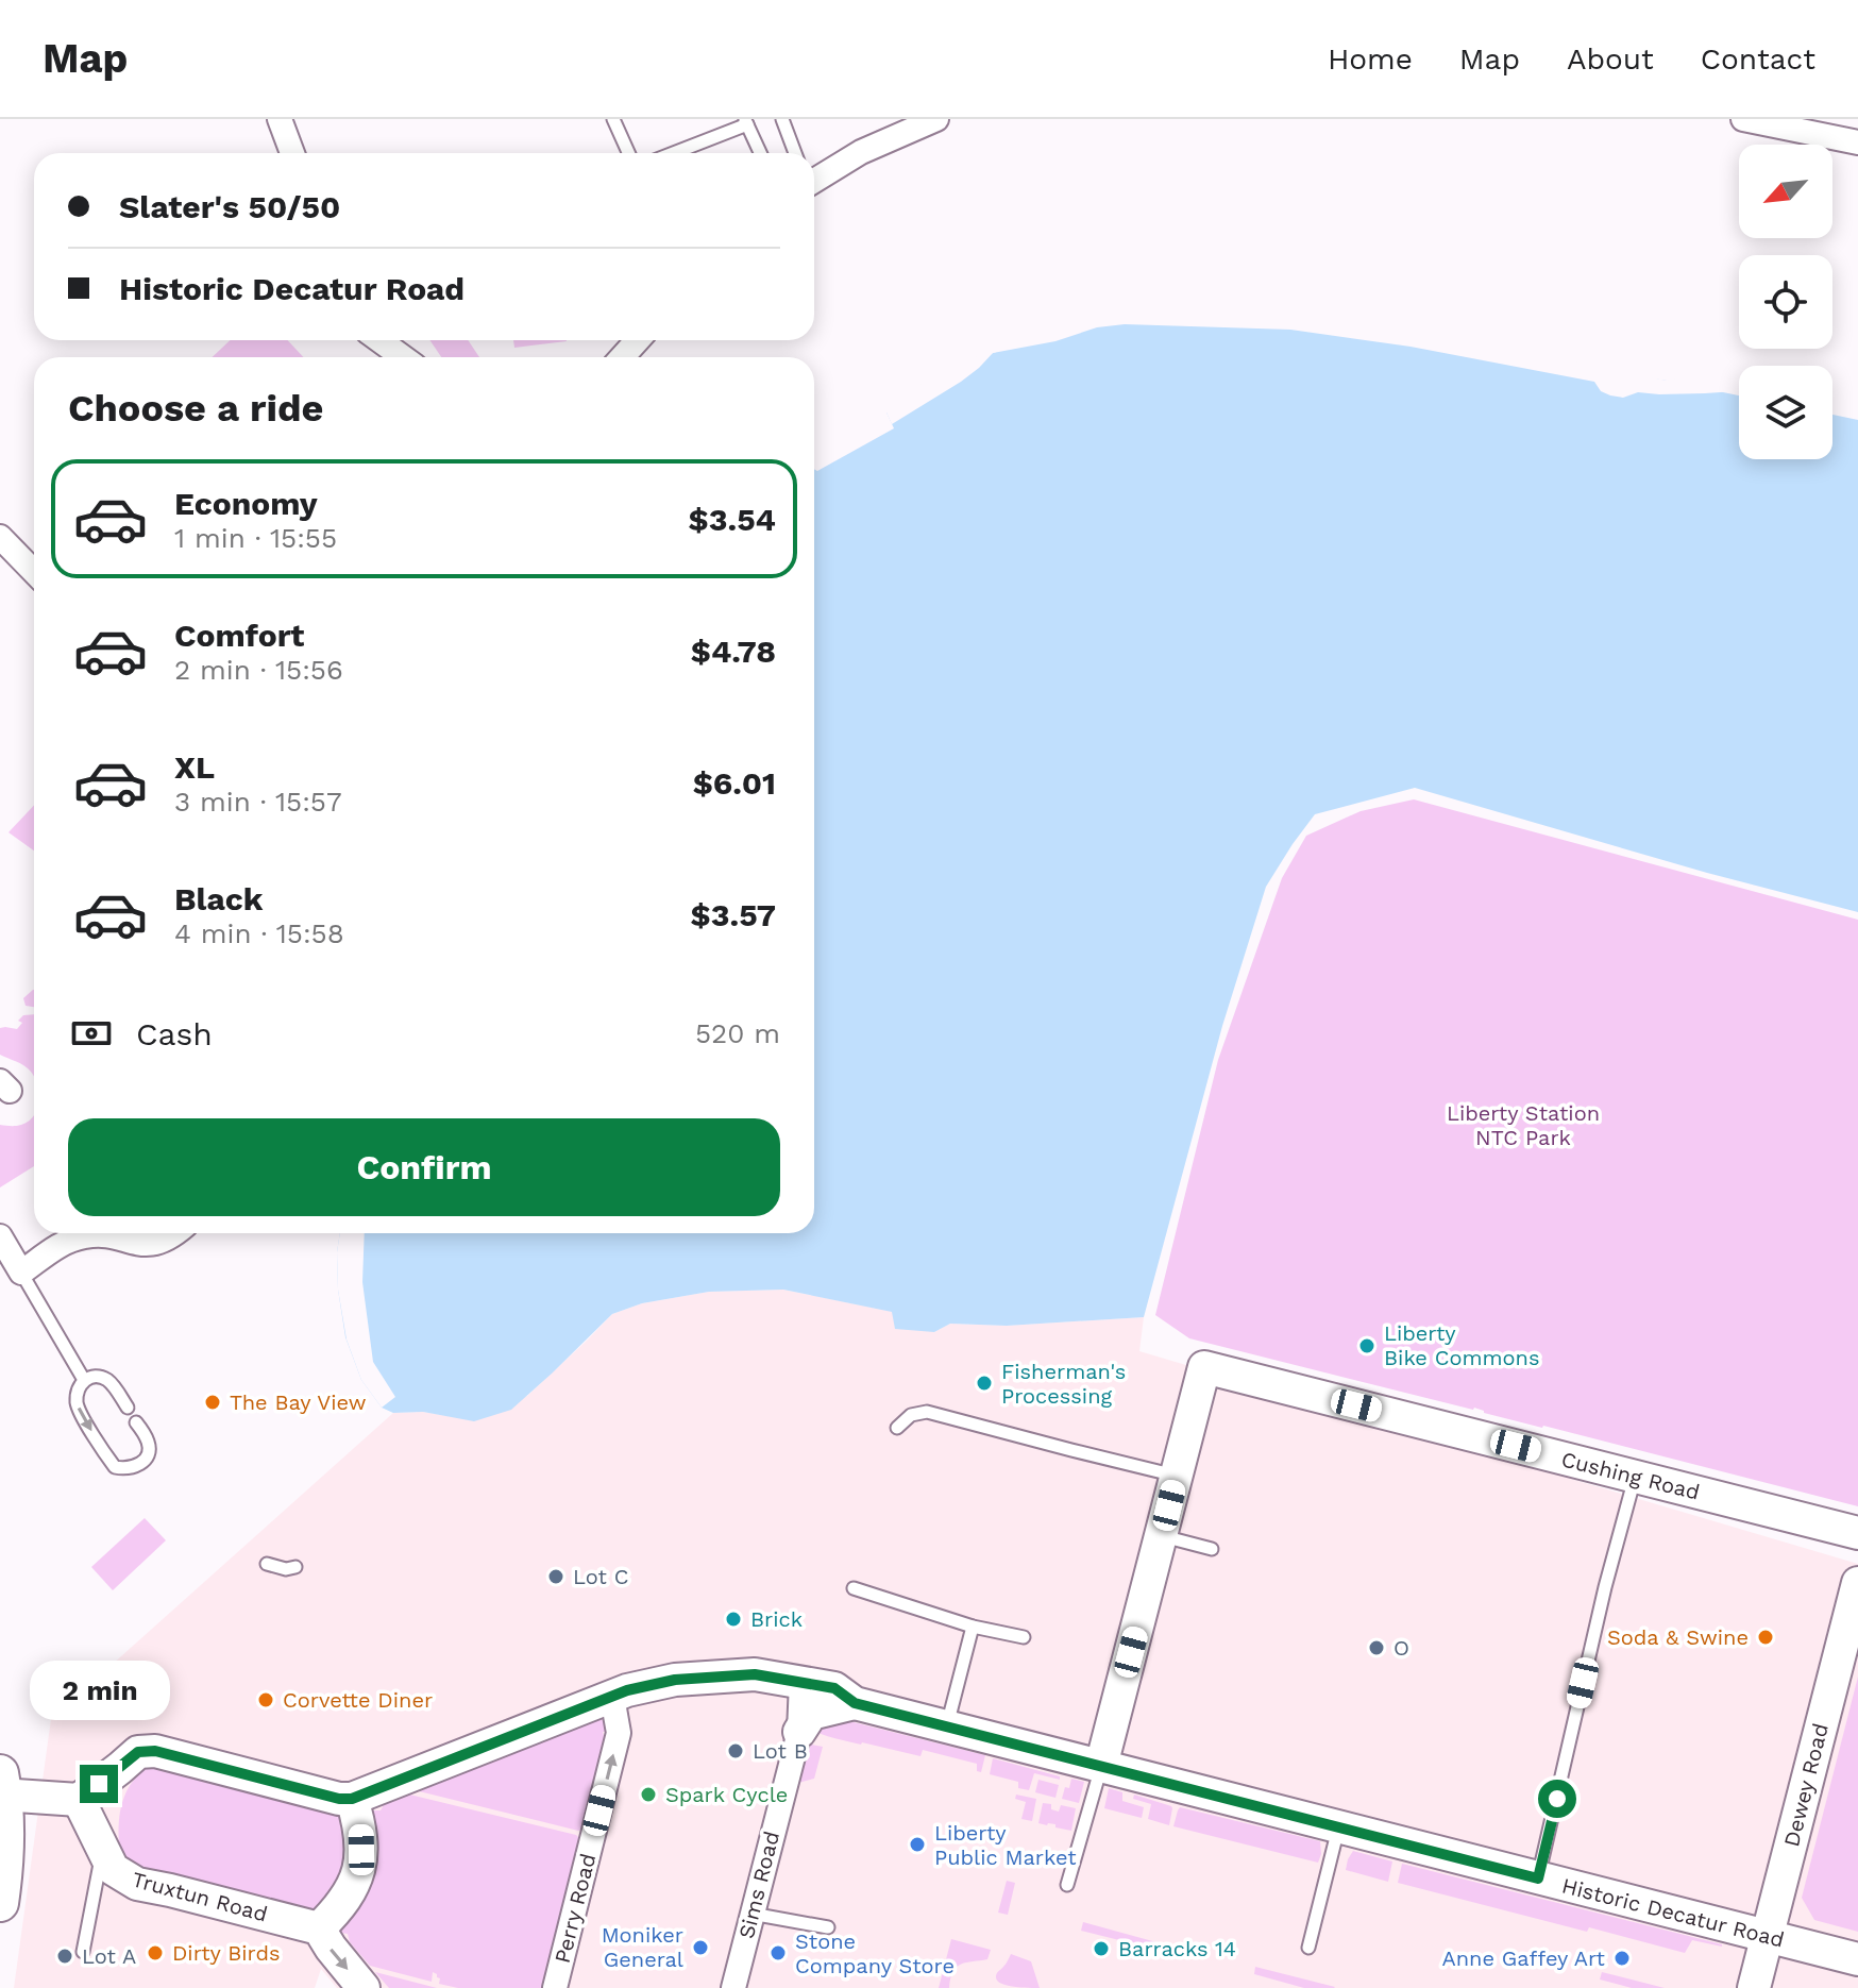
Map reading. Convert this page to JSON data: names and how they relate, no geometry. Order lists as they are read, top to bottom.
{
  "streets": {
    "street": [
      "Cushing Road",
      "Dewey Road",
      "Sims Road",
      "Truxtun Road",
      "Perry Road",
      "Historic Decatur Road"
    ]
  },
  "crossings": [
    ["Dewey Road", "Historic Decatur Road"],
    ["Sims Road", "Historic Decatur Road"],
    ["Perry Road", "Historic Decatur Road"]
  ],
  "one_way": ["Perry Road"],
  "parks": ["Liberty Station NTC Park"],
  "places": [
    "Liberty Bike Commons",
    "Fisherman's Processing",
    "The Bay View",
    "Lot C",
    "Brick",
    "Soda & Swine",
    "O",
    "Corvette Diner",
    "Lot B",
    "Spark Cycle",
    "Liberty Public Market",
    "Moniker General",
    "Barracks 14",
    "Dirty Birds",
    "Stone Company Store",
    "Lot A",
    "Anne Gaffey Art"
  ],
  "north": "bottom left",
  "page": {
    "header": "Map",
    "nav": [
      "Home",
      "Map",
      "About",
      "Contact"
    ],
    "banner": ["Slater's 50/50", "Historic Decatur Road"],
    "heading": "Choose a ride",
    "list": [
      {
        "name": "Economy",
        "note": "1 min · 15:55",
        "value": "$3.54"
      },
      {
        "name": "Comfort",
        "note": "2 min · 15:56",
        "value": "$4.78"
      },
      {
        "name": "XL",
        "note": "3 min · 15:57",
        "value": "$6.01"
      },
      {
        "name": "Black",
        "note": "4 min · 15:58",
        "value": "$3.57"
      }
    ],
    "pay": ["Cash", "520 m"],
    "buttons": "Confirm",
    "bubble": "2 min"
  }
}
